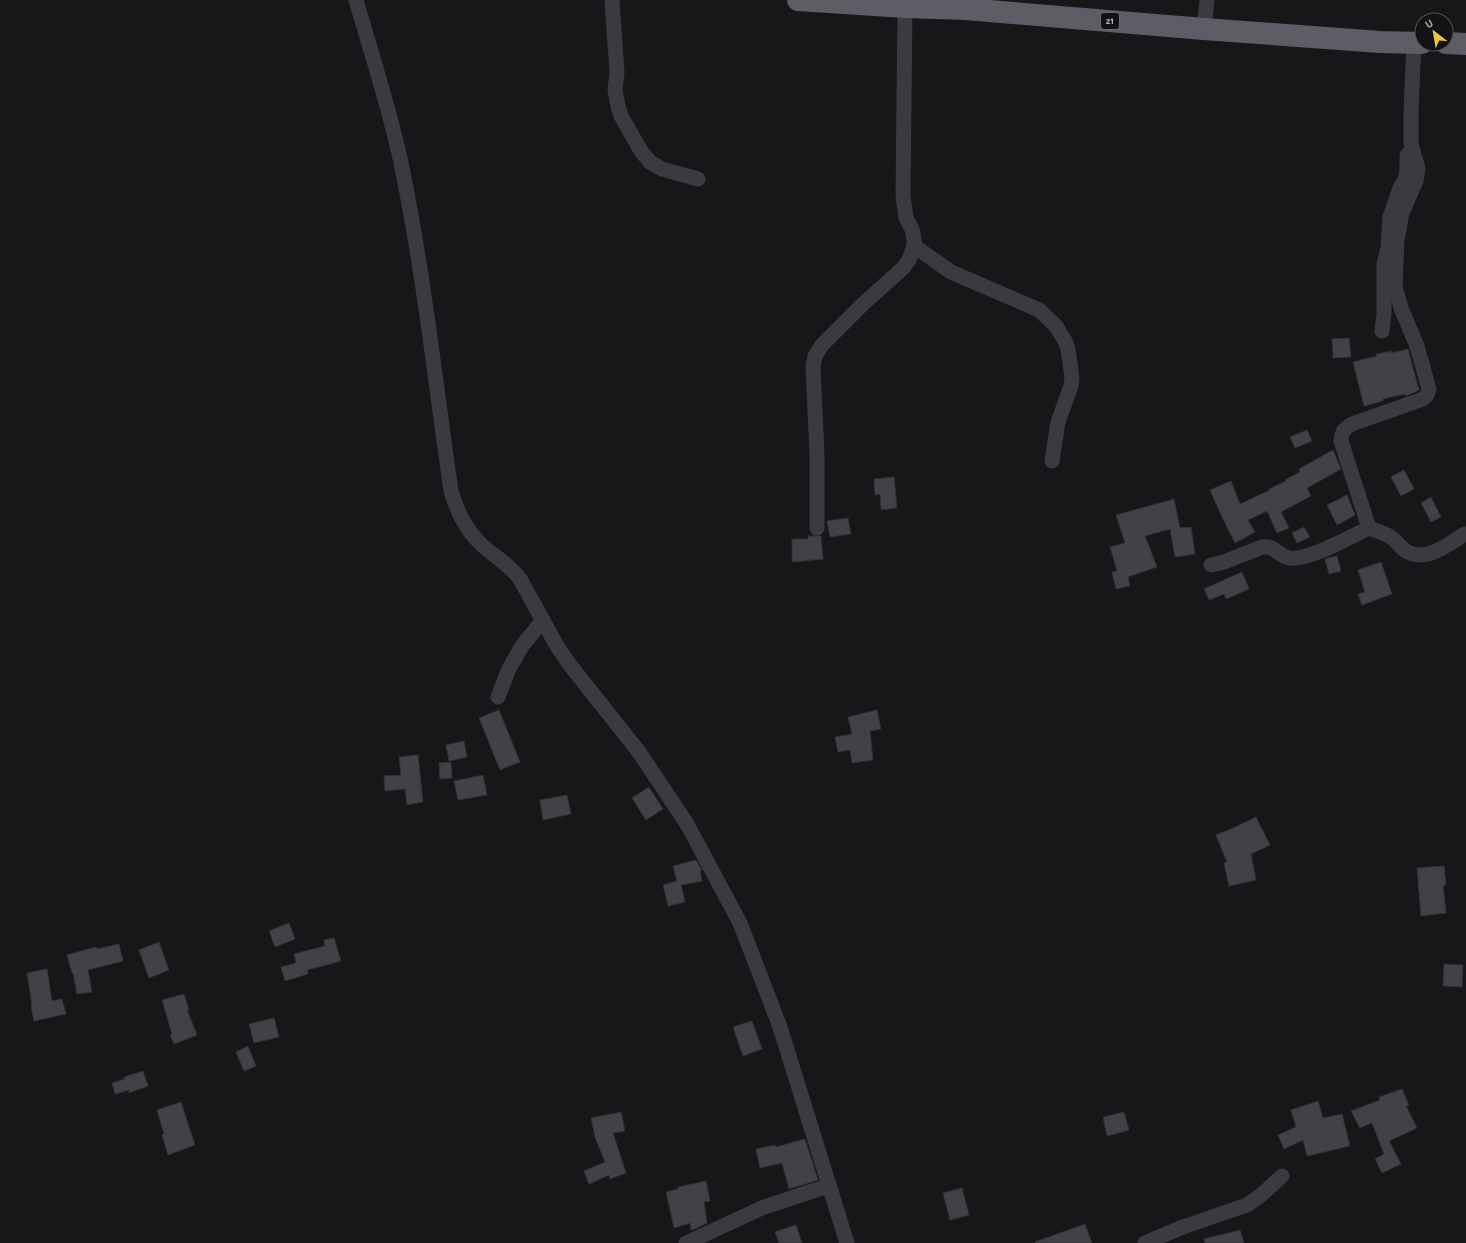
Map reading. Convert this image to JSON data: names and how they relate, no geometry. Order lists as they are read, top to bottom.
{
  "streets": {
    "highway": ["21"]
  },
  "north": "top left"
}
